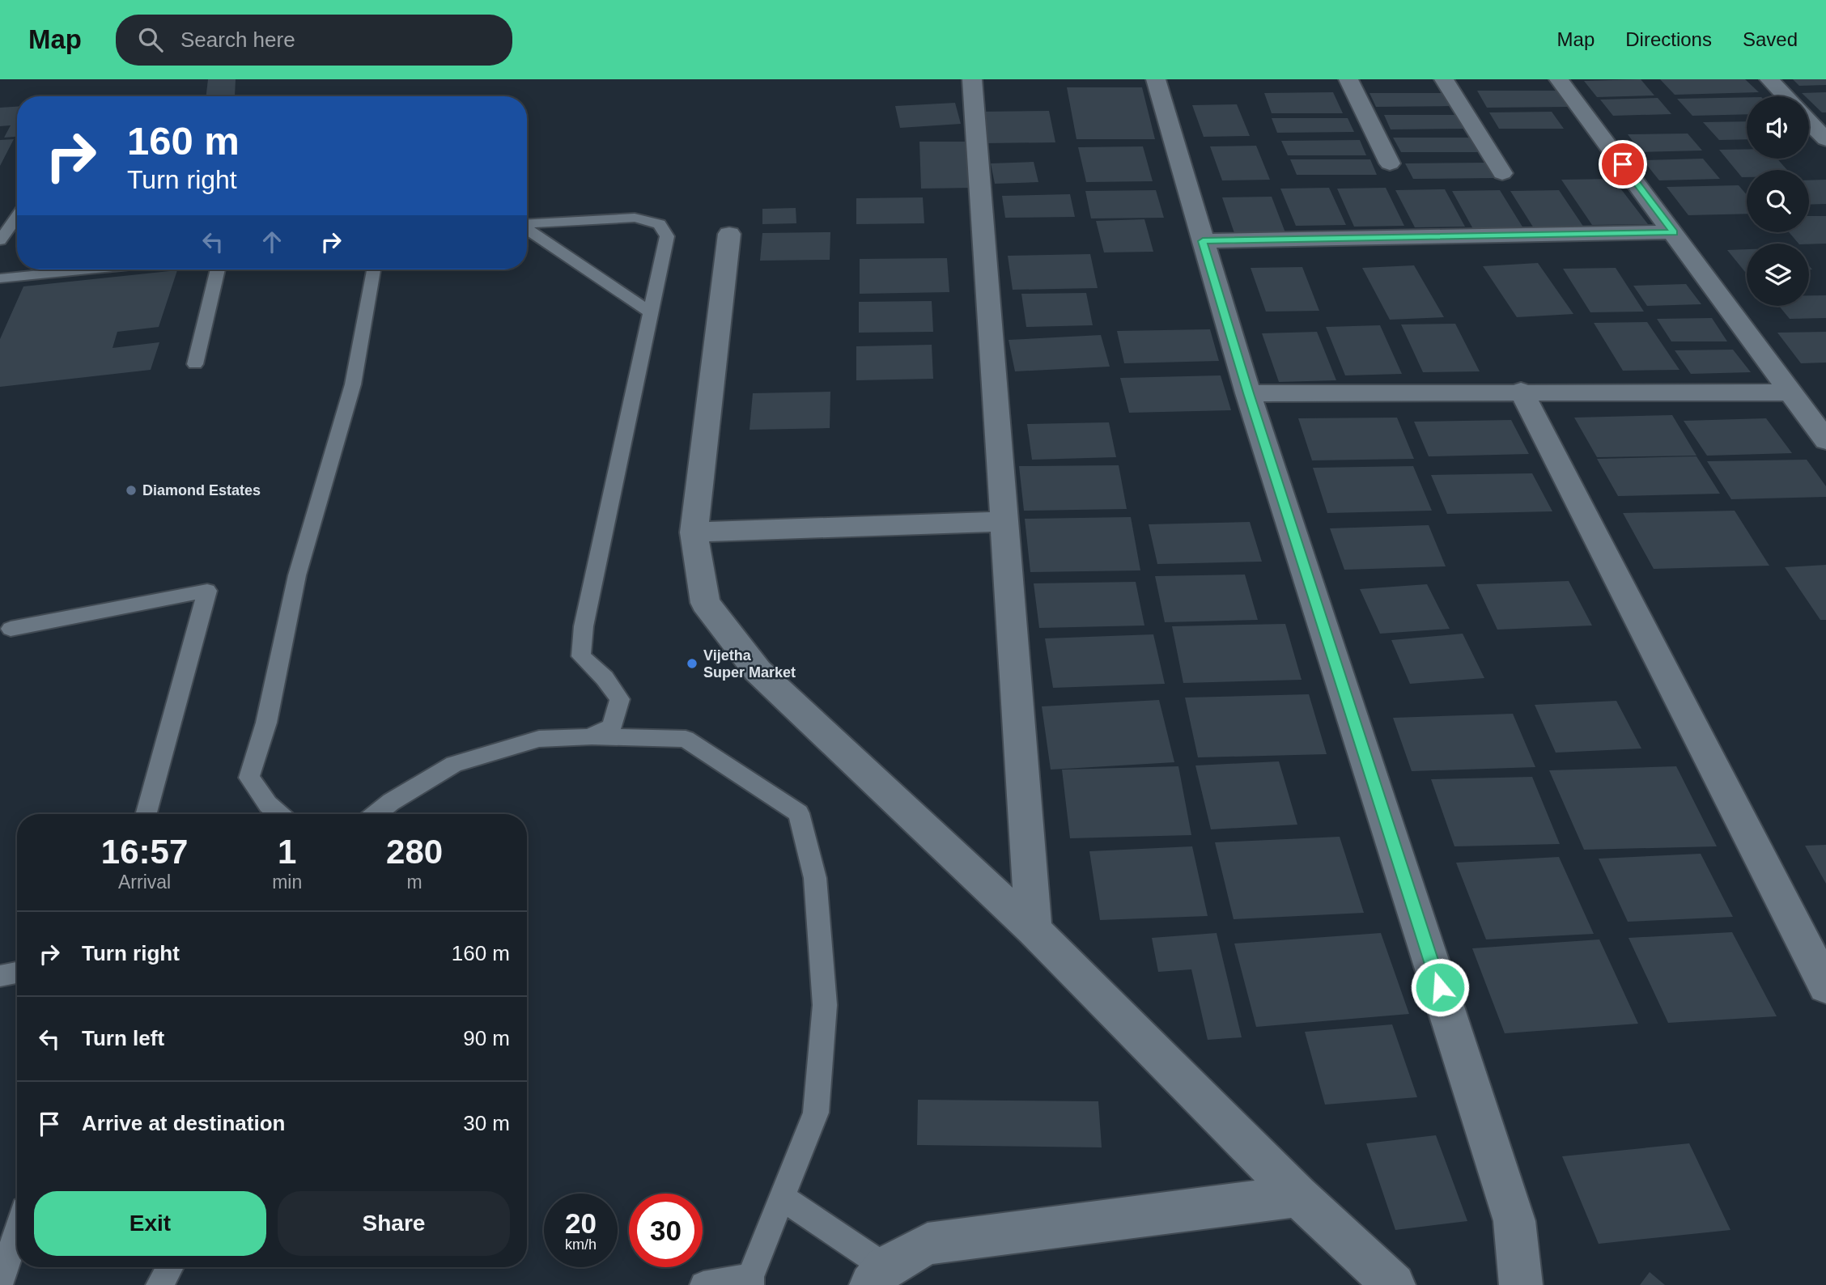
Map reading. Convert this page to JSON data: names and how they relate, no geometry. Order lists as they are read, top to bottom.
{
  "places": ["Diamond Estates", "Vijetha Super Market"],
  "page": {
    "header": "Map",
    "search": "Search here",
    "nav": ["Map", "Directions", "Saved"],
    "turn": ["160 m", "Turn right"],
    "eta": [
      "16:57",
      "Arrival",
      "1",
      "min",
      "280",
      "m"
    ],
    "list": [
      {
        "name": "Turn right",
        "value": "160 m"
      },
      {
        "name": "Turn left",
        "value": "90 m"
      },
      {
        "name": "Arrive at destination",
        "value": "30 m"
      }
    ],
    "buttons": ["Exit", "Share"],
    "speed": "20 km/h",
    "limit": "30"
  }
}
